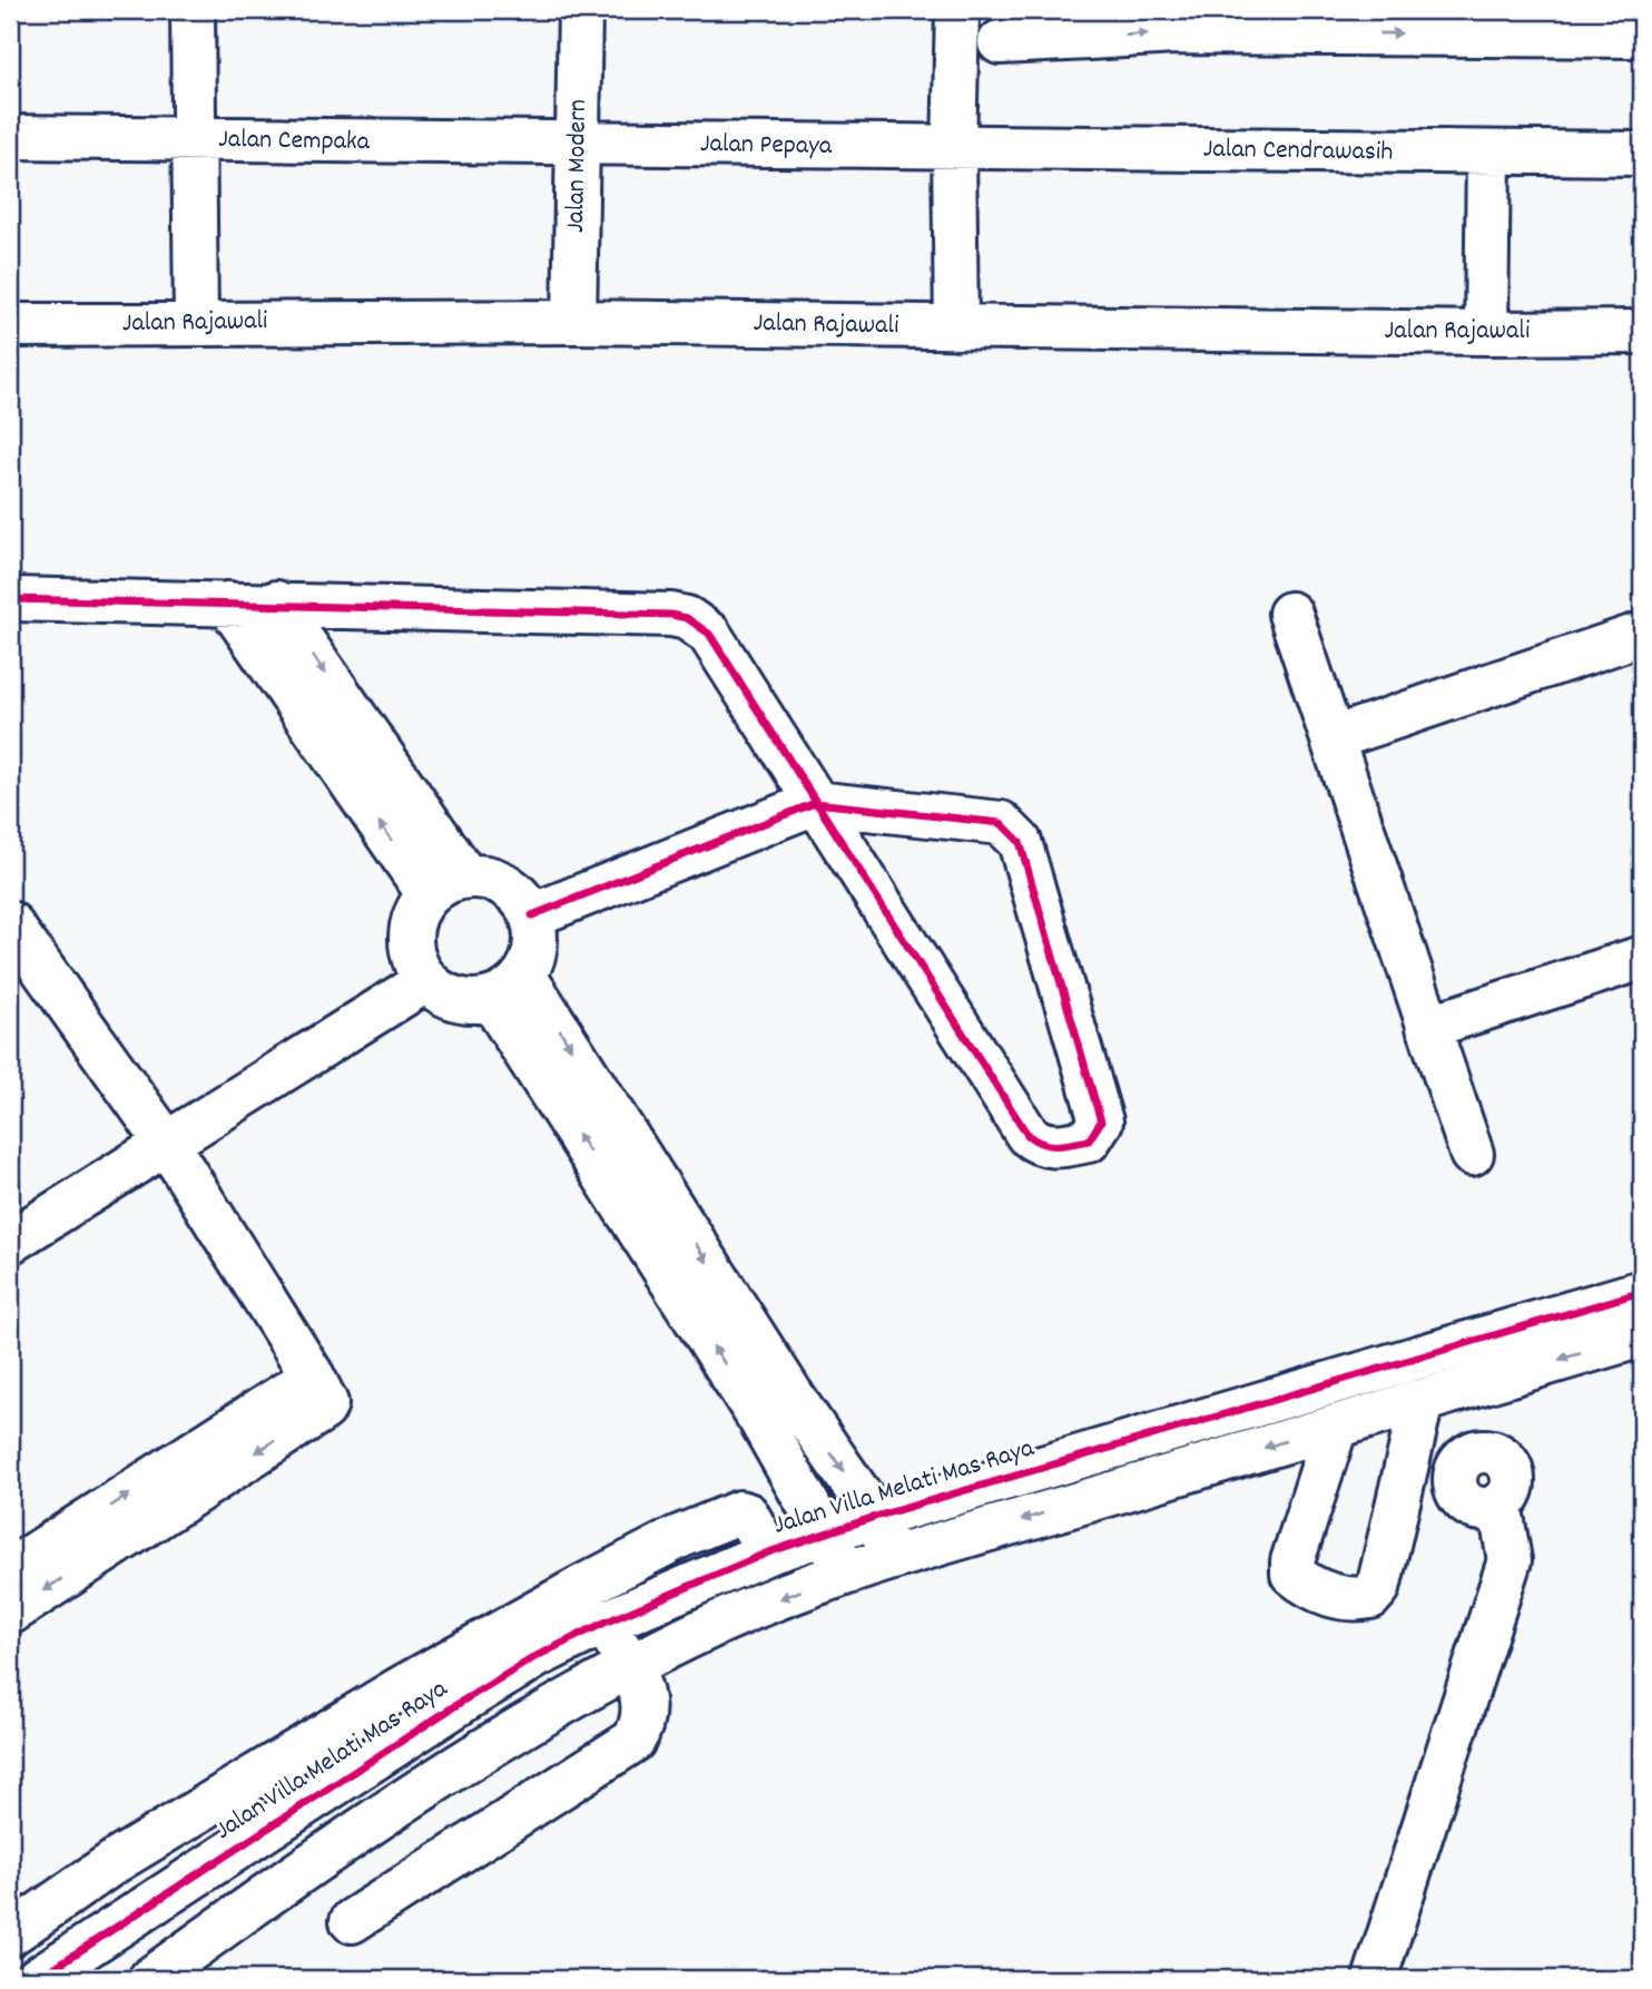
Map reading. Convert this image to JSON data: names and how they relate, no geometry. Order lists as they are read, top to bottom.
{
  "streets": {
    "street": [
      "Jalan Cempaka",
      "Jalan Pepaya",
      "Jalan Cendrawasih",
      "Jalan Modern",
      "Jalan Rajawali",
      "Jalan Villa Melati Mas Raya"
    ]
  },
  "crossings": [
    ["Jalan Cempaka", "Jalan Pepaya"],
    ["Jalan Cempaka", "Jalan Modern"],
    ["Jalan Pepaya", "Jalan Cendrawasih"],
    ["Jalan Pepaya", "Jalan Modern"],
    ["Jalan Modern", "Jalan Rajawali"]
  ]
}
